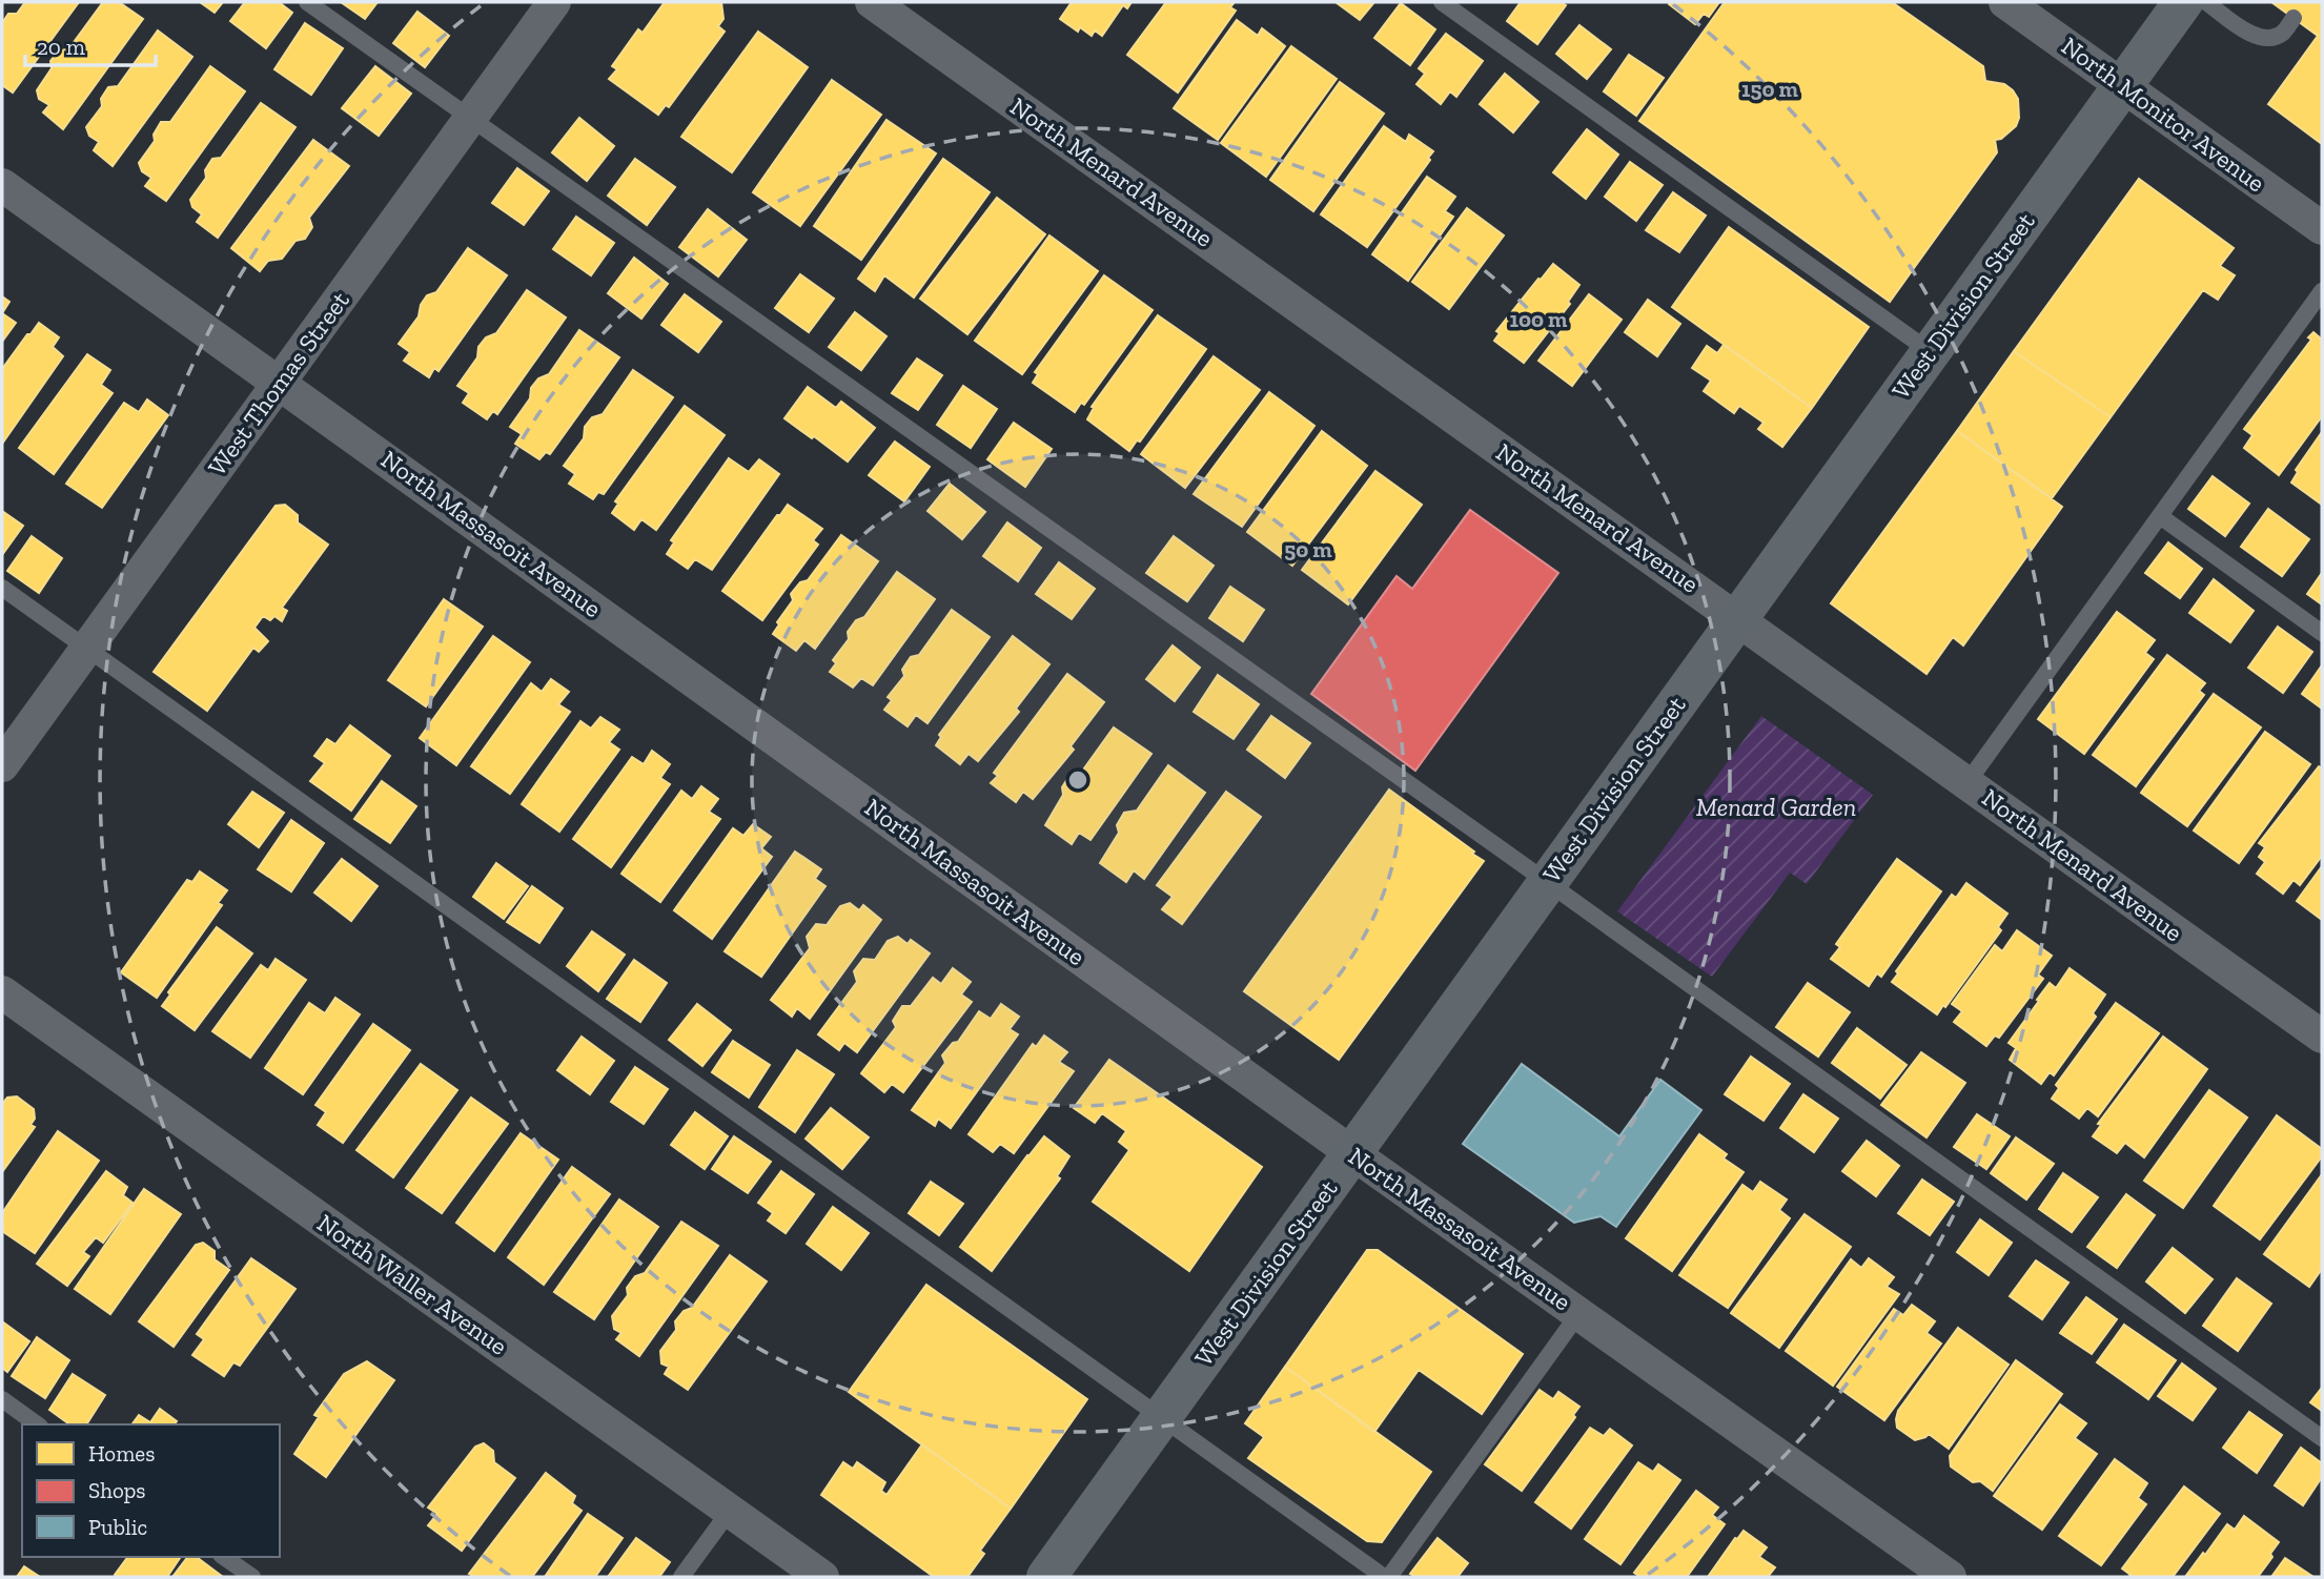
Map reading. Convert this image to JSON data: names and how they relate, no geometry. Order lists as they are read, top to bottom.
{
  "streets": {
    "main road": ["West Division Street"],
    "street": [
      "North Monitor Avenue",
      "North Menard Avenue",
      "West Thomas Street",
      "North Massasoit Avenue",
      "North Waller Avenue"
    ]
  },
  "crossings": [
    ["North Monitor Avenue", "West Division Street"],
    ["North Menard Avenue", "West Division Street"],
    ["West Division Street", "North Massasoit Avenue"],
    ["West Thomas Street", "North Massasoit Avenue"]
  ],
  "parks": ["Menard Garden"],
  "legend": ["Homes", "Shops", "Public"],
  "scale_bar": "20 m",
  "rings": ["150 m", "100 m", "50 m"]
}
